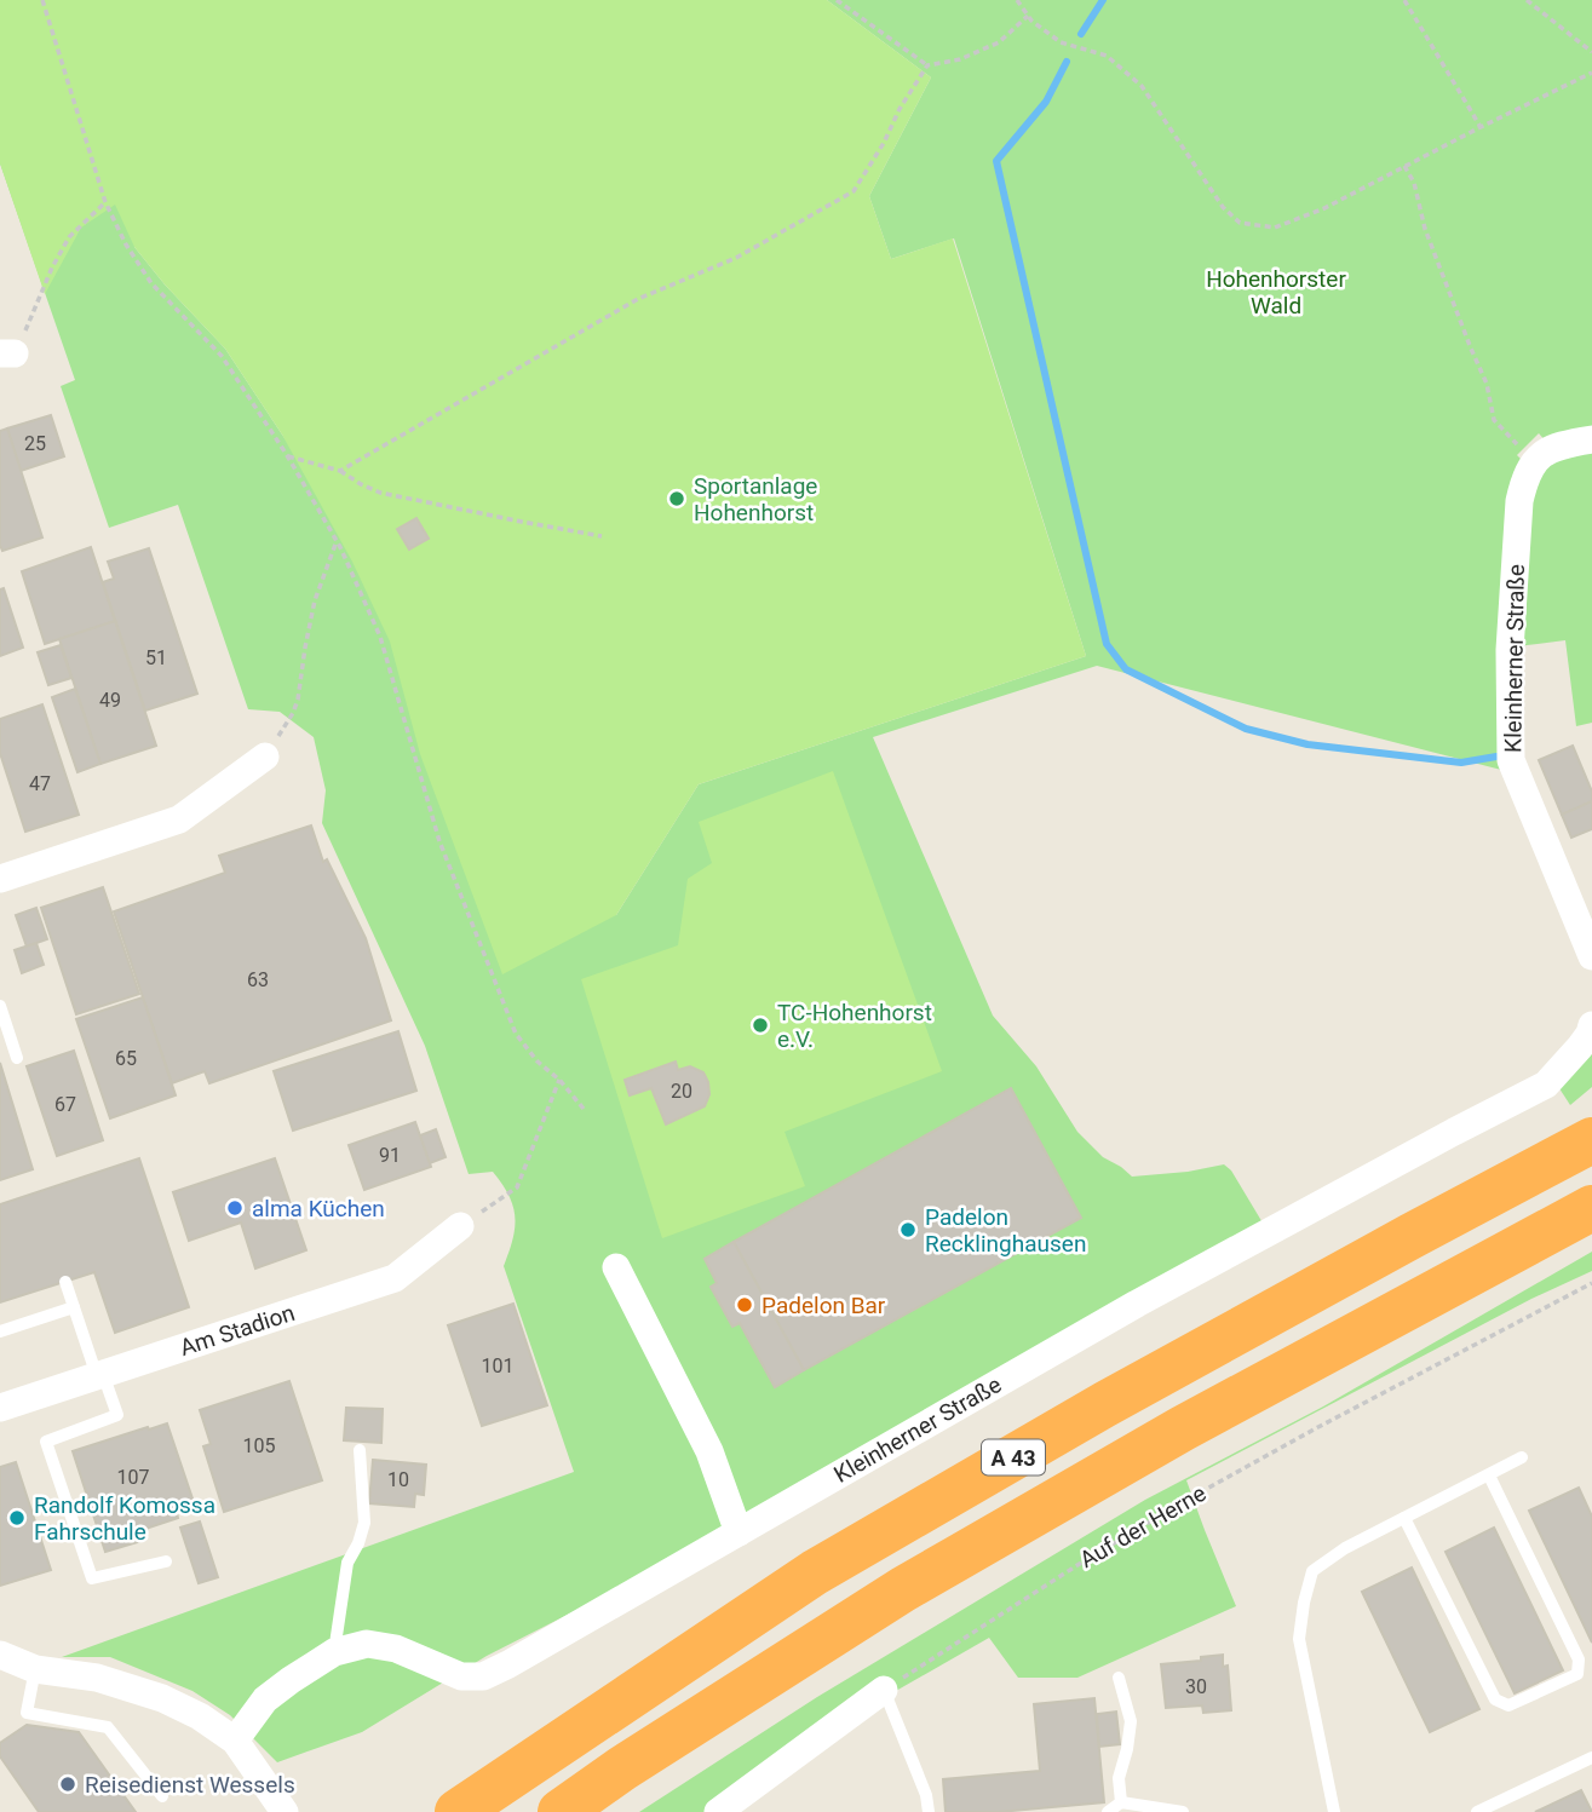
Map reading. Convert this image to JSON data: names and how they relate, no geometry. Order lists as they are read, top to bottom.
{
  "streets": {
    "highway": ["A 43"],
    "street": ["Kleinherner Straße", "Am Stadion"],
    "path": ["Auf der Herne"]
  },
  "parks": ["Hohenhorster Wald"],
  "places": [
    "Sportanlage Hohenhorst",
    "TC-Hohenhorst e.V.",
    "alma Küchen",
    "Padelon Recklinghausen",
    "Padelon Bar",
    "Randolf Komossa Fahrschule",
    "Reisedienst Wessels"
  ],
  "house_numbers": [
    "25",
    "51",
    "49",
    "47",
    "63",
    "65",
    "20",
    "67",
    "91",
    "101",
    "105",
    "107",
    "10",
    "30"
  ]
}
